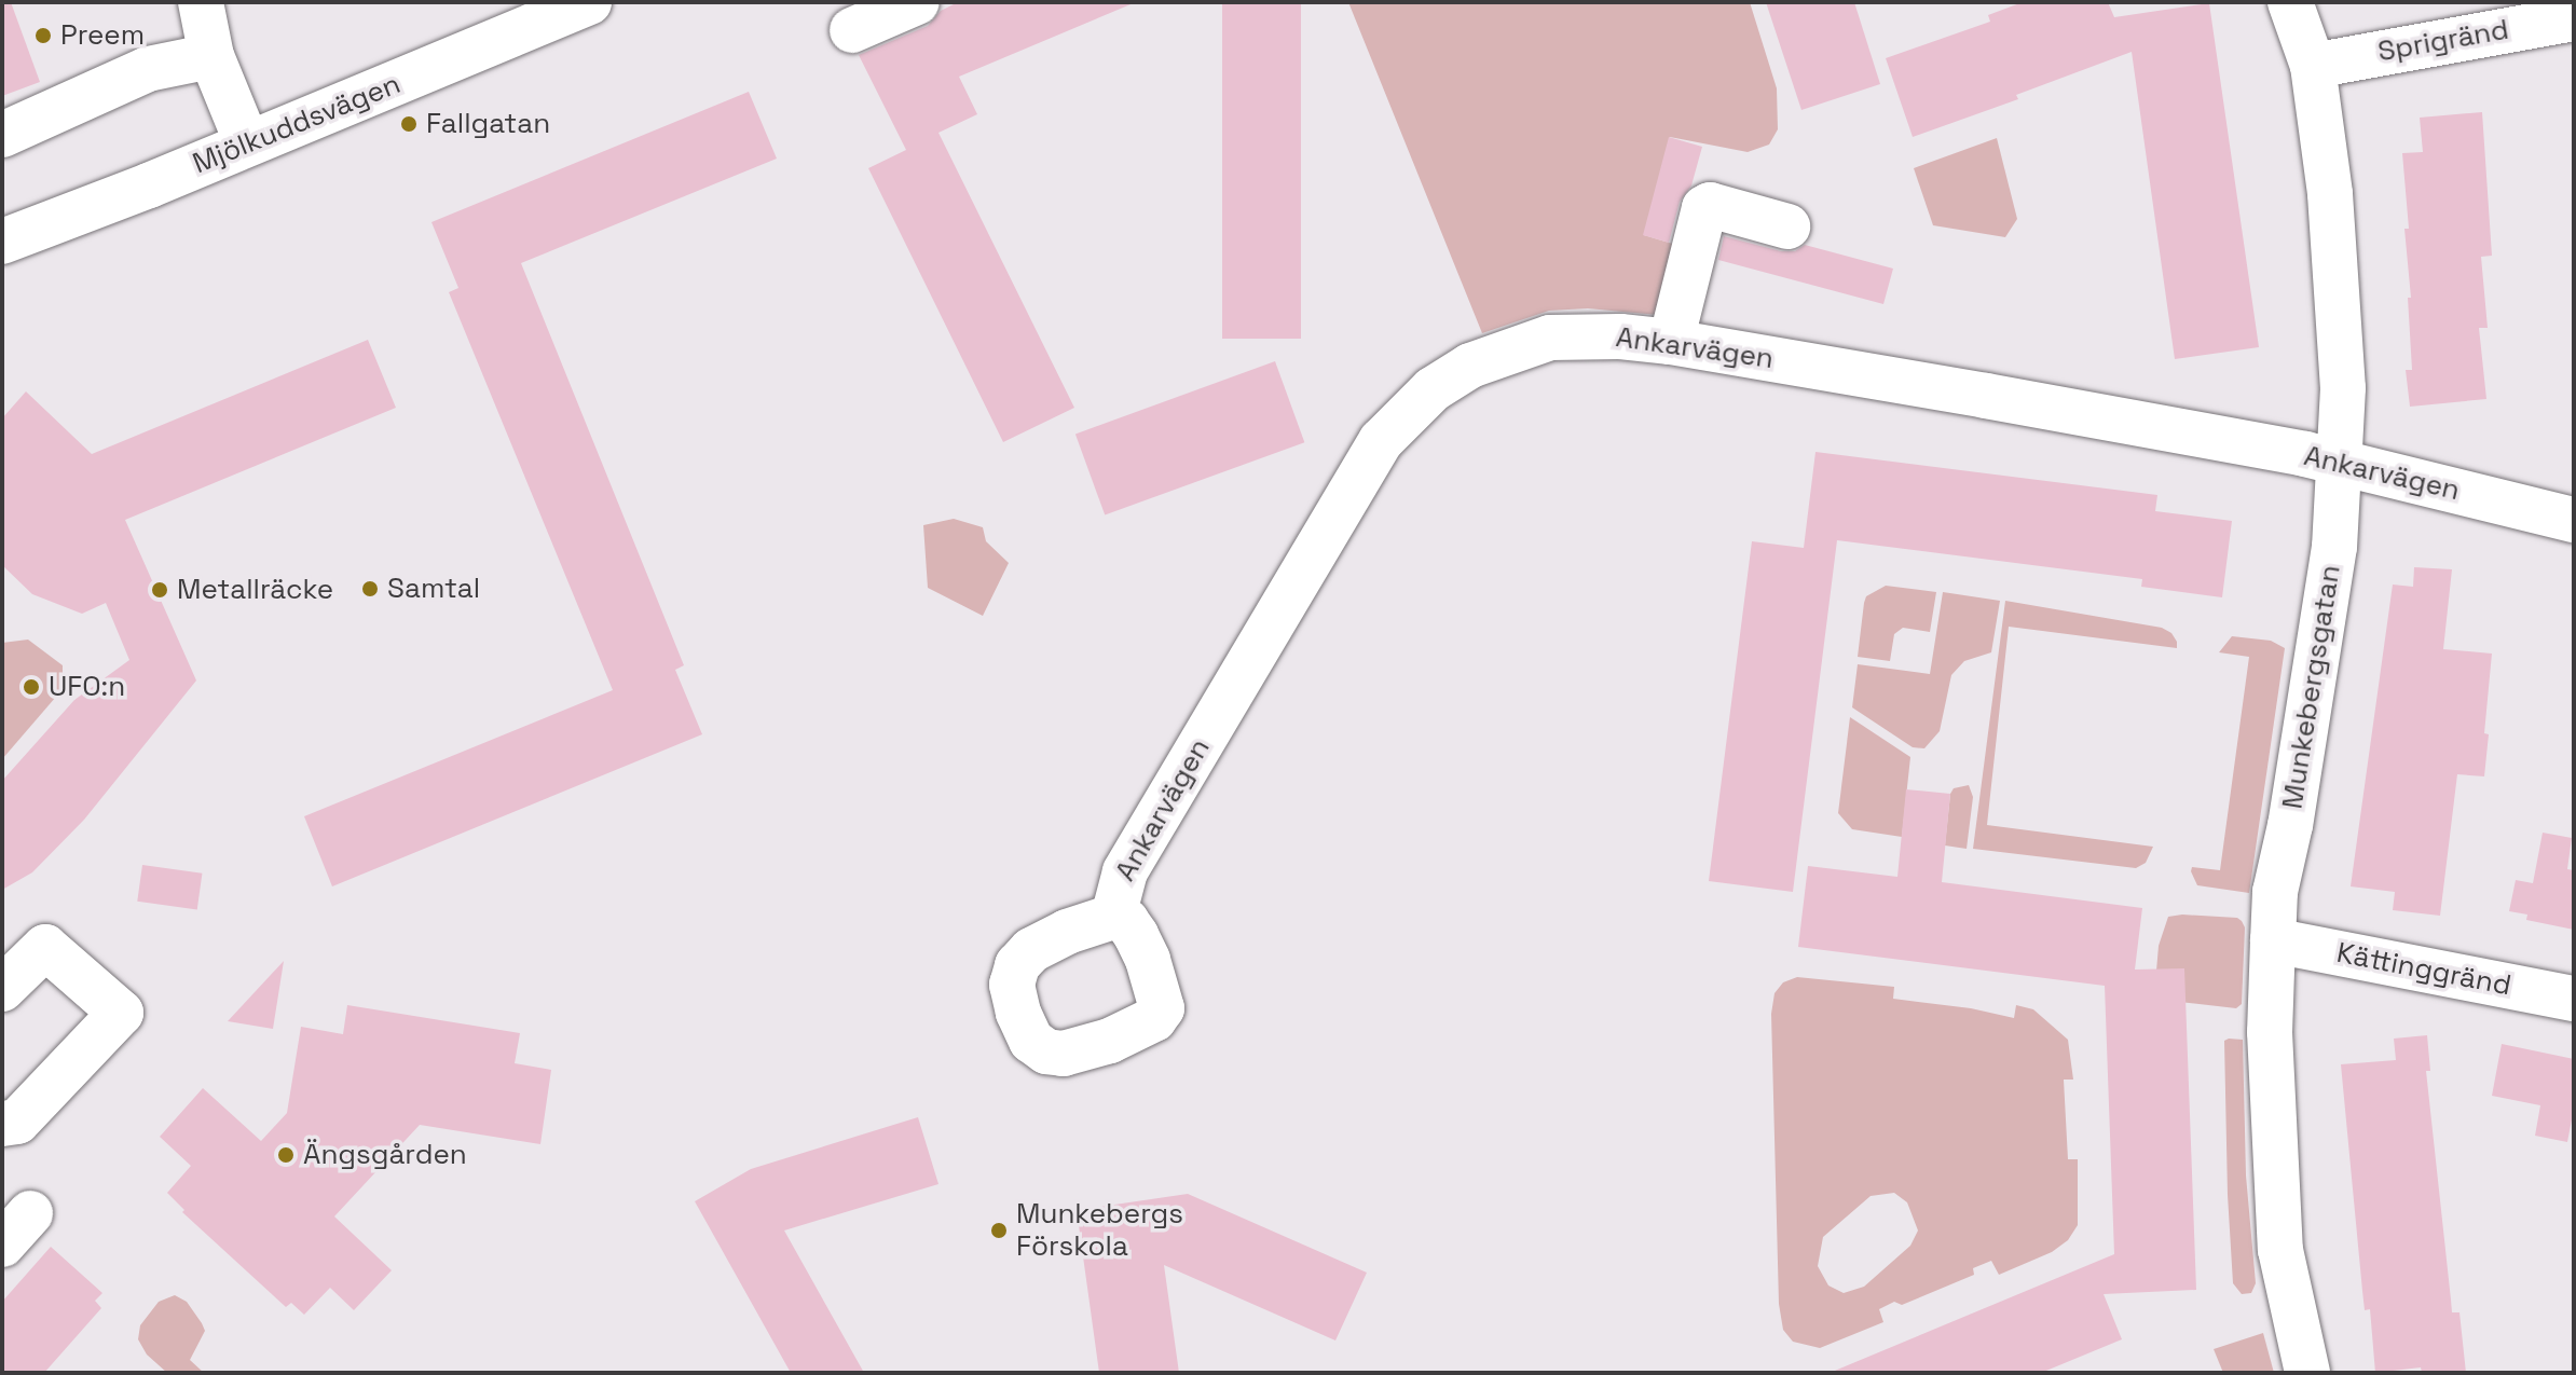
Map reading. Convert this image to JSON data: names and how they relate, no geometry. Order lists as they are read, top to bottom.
{
  "streets": {
    "street": [
      "Sprigränd",
      "Mjölkuddsvägen",
      "Ankarvägen",
      "Munkebergsgatan",
      "Kättinggränd"
    ]
  },
  "crossings": [
    ["Sprigränd", "Munkebergsgatan"],
    ["Ankarvägen", "Munkebergsgatan"],
    ["Munkebergsgatan", "Kättinggränd"]
  ],
  "places": [
    "Preem",
    "Fallgatan",
    "Samtal",
    "Metallräcke",
    "UFO:n",
    "Ängsgården",
    "Munkebergs Förskola"
  ]
}
